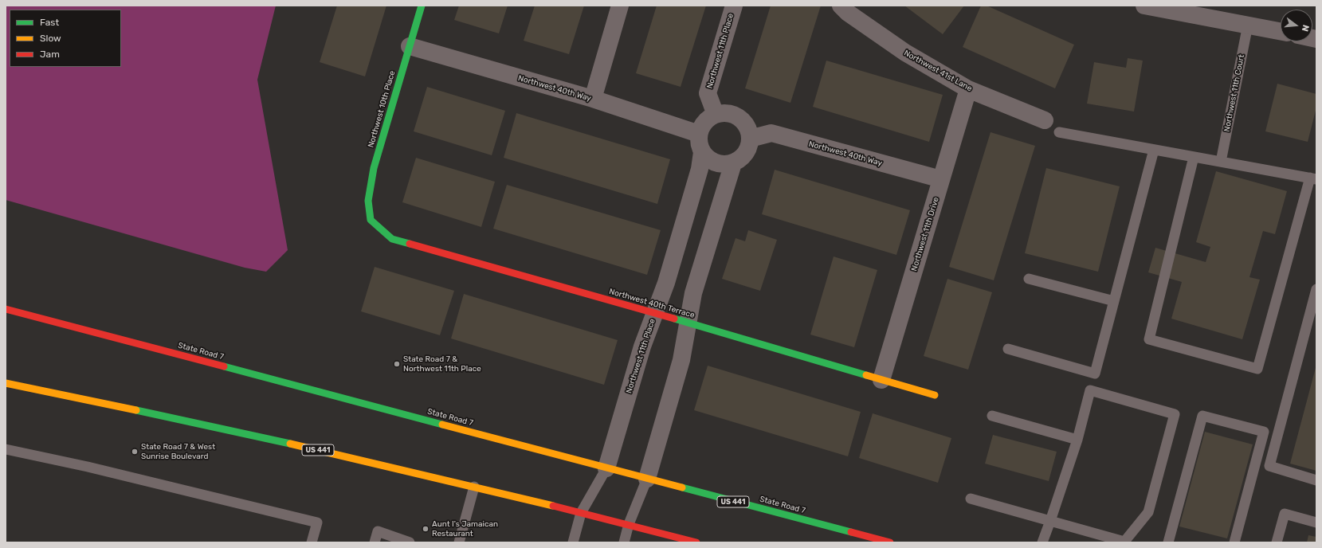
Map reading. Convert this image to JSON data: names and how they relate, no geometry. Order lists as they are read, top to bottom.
{
  "streets": {
    "main road": [
      "Northwest 10th Place",
      "Northwest 40th Terrace",
      "State Road 7",
      "US 441"
    ],
    "street": [
      "Northwest 11th Place",
      "Northwest 41st Lane",
      "Northwest 40th Way",
      "Northwest 11th Drive"
    ],
    "lane": ["Northwest 11th Court"]
  },
  "crossings": [
    ["Northwest 11th Place", "Northwest 40th Way"],
    ["Northwest 11th Place", "Northwest 40th Terrace"],
    ["Northwest 11th Place", "State Road 7"],
    ["Northwest 41st Lane", "Northwest 11th Drive"],
    ["Northwest 40th Way", "Northwest 10th Place"],
    ["Northwest 40th Way", "Northwest 11th Drive"],
    ["Northwest 10th Place", "Northwest 40th Terrace"],
    ["Northwest 11th Drive", "Northwest 40th Terrace"]
  ],
  "places": ["State Road 7 & Northwest 11th Place", "State Road 7 & West Sunrise Boulevard", "Aunt I's Jamaican Restaurant"],
  "legend": ["Fast", "Slow", "Jam"],
  "north": "right"
}
